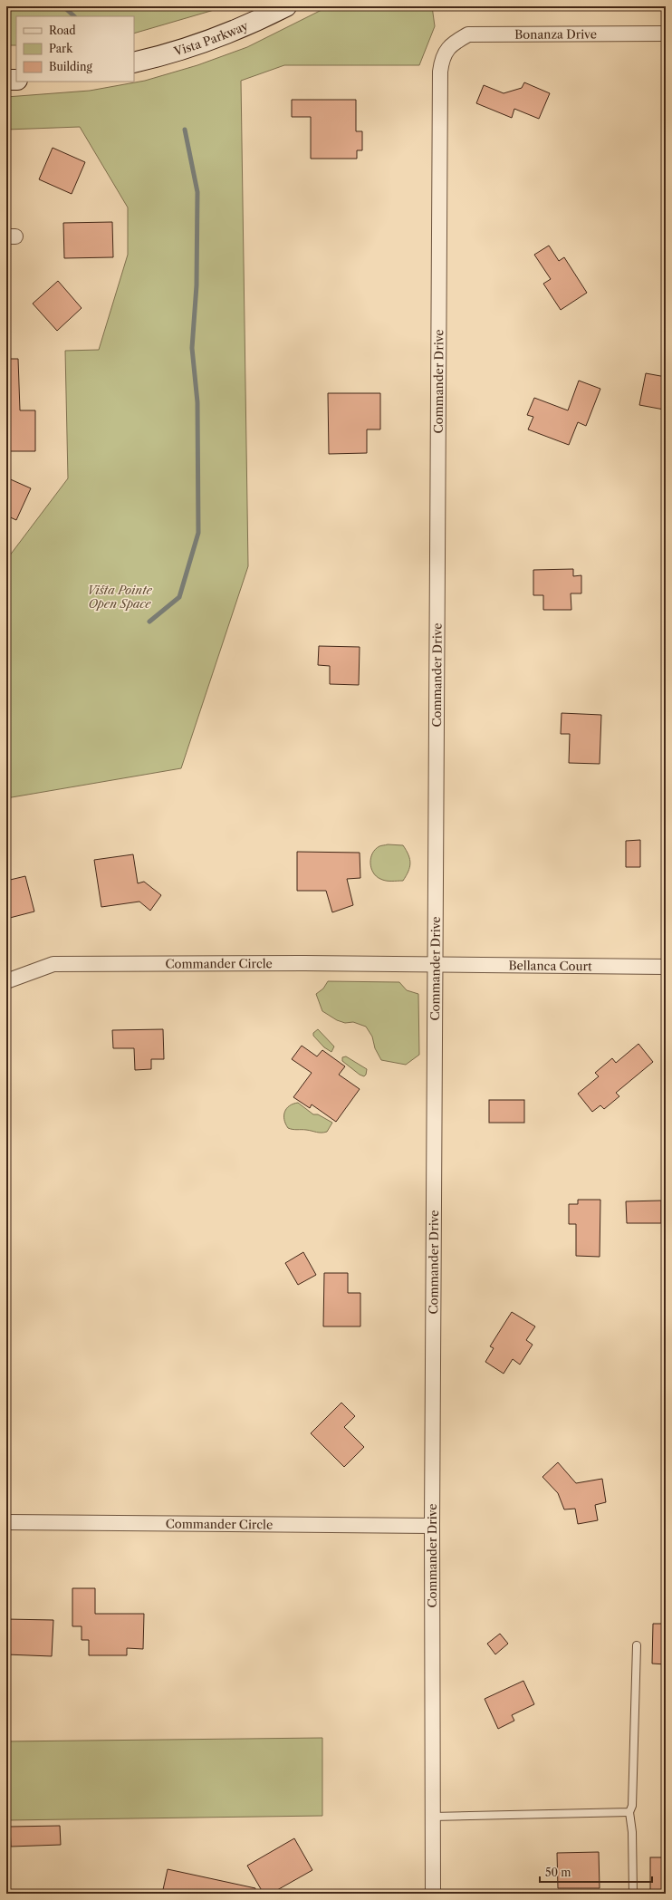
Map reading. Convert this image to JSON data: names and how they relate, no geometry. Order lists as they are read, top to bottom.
{
  "streets": {
    "street": [
      "Bonanza Drive",
      "Vista Parkway",
      "Commander Drive",
      "Commander Circle",
      "Bellanca Court"
    ]
  },
  "crossings": [
    ["Bonanza Drive", "Commander Drive"],
    ["Commander Drive", "Commander Circle"],
    ["Commander Drive", "Bellanca Court"],
    ["Commander Circle", "Bellanca Court"]
  ],
  "parks": ["Vista Pointe Open Space"],
  "legend": ["Road", "Park", "Building"],
  "scale_bar": "50 m"
}
